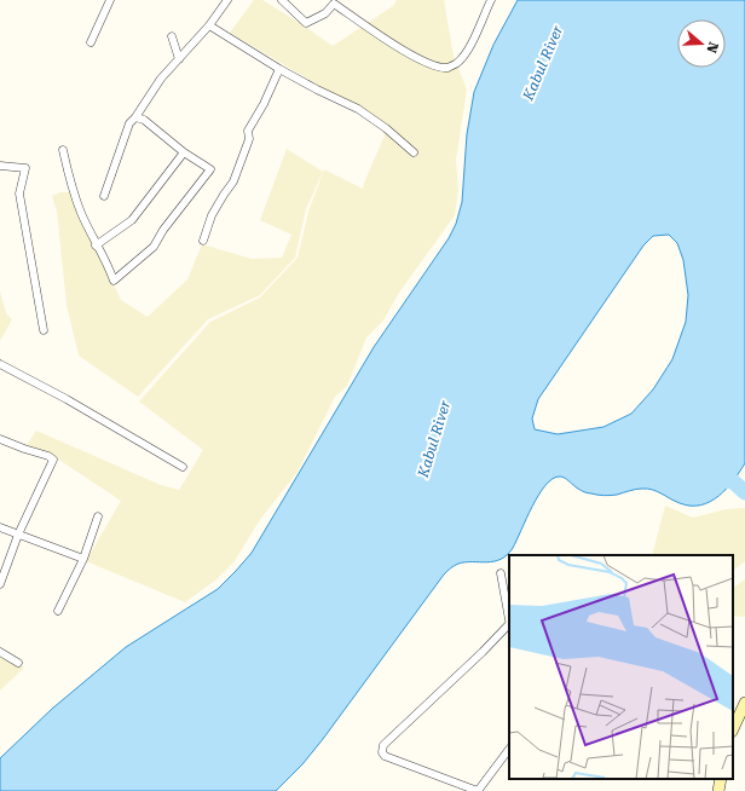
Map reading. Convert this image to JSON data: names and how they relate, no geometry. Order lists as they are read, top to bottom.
{
  "water": ["Kabul River"],
  "north": "right"
}
